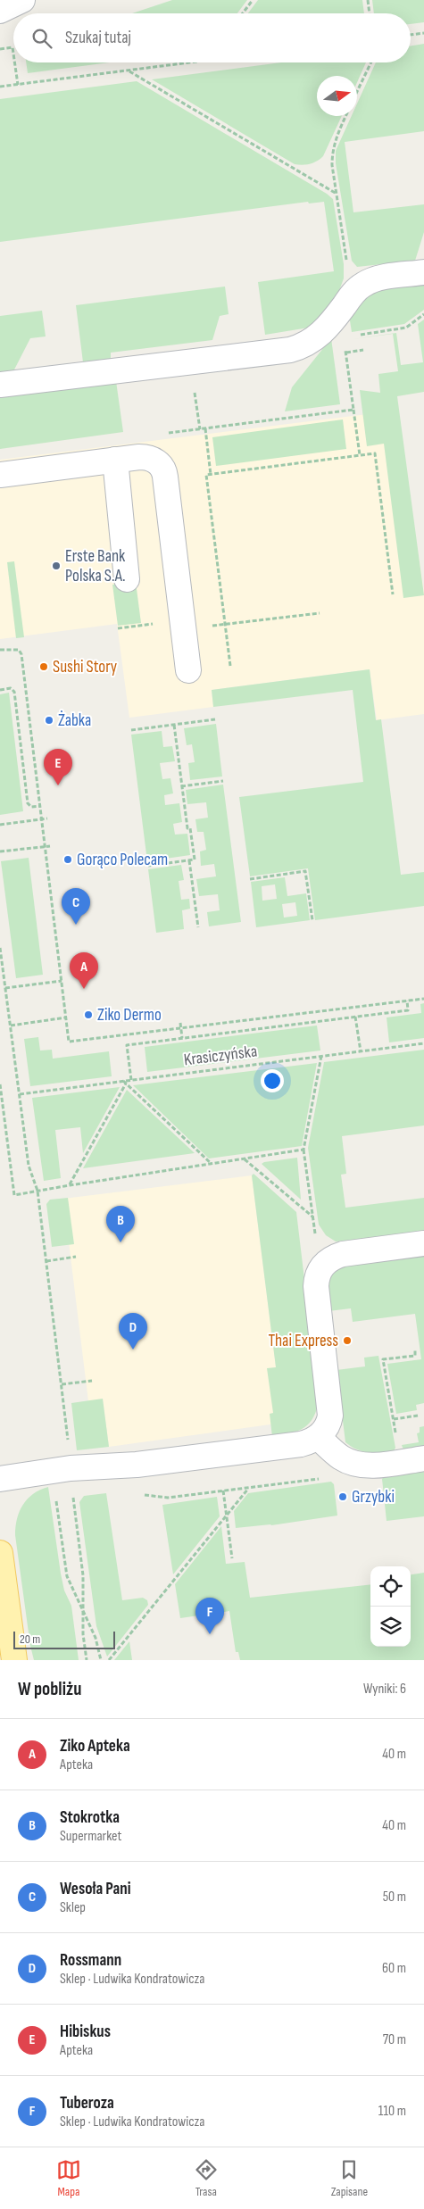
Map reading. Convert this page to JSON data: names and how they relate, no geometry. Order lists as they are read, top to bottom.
{
  "streets": {
    "path": ["Krasiczyńska"]
  },
  "places": [
    "Erste Bank Polska S.A.",
    "Sushi Story",
    "Żabka",
    "Gorąco Polecam",
    "Ziko Dermo",
    "Thai Express",
    "Grzybki"
  ],
  "scale_bar": "20 m",
  "north": "right",
  "page": {
    "search": "Szukaj tutaj",
    "pins": [
      "E",
      "C",
      "A",
      "B",
      "D",
      "F"
    ],
    "scale": "20 m",
    "heading": ["W pobliżu", "Wyniki: 6"],
    "list": [
      {
        "mark": "A",
        "name": "Ziko Apteka",
        "note": "Apteka",
        "value": "40 m"
      },
      {
        "mark": "B",
        "name": "Stokrotka",
        "note": "Supermarket",
        "value": "40 m"
      },
      {
        "mark": "C",
        "name": "Wesoła Pani",
        "note": "Sklep",
        "value": "50 m"
      },
      {
        "mark": "D",
        "name": "Rossmann",
        "note": "Sklep · Ludwika Kondratowicza",
        "value": "60 m"
      },
      {
        "mark": "E",
        "name": "Hibiskus",
        "note": "Apteka",
        "value": "70 m"
      },
      {
        "mark": "F",
        "name": "Tuberoza",
        "note": "Sklep · Ludwika Kondratowicza",
        "value": "110 m"
      }
    ],
    "nav": ["Mapa", "Trasa", "Zapisane"]
  }
}
